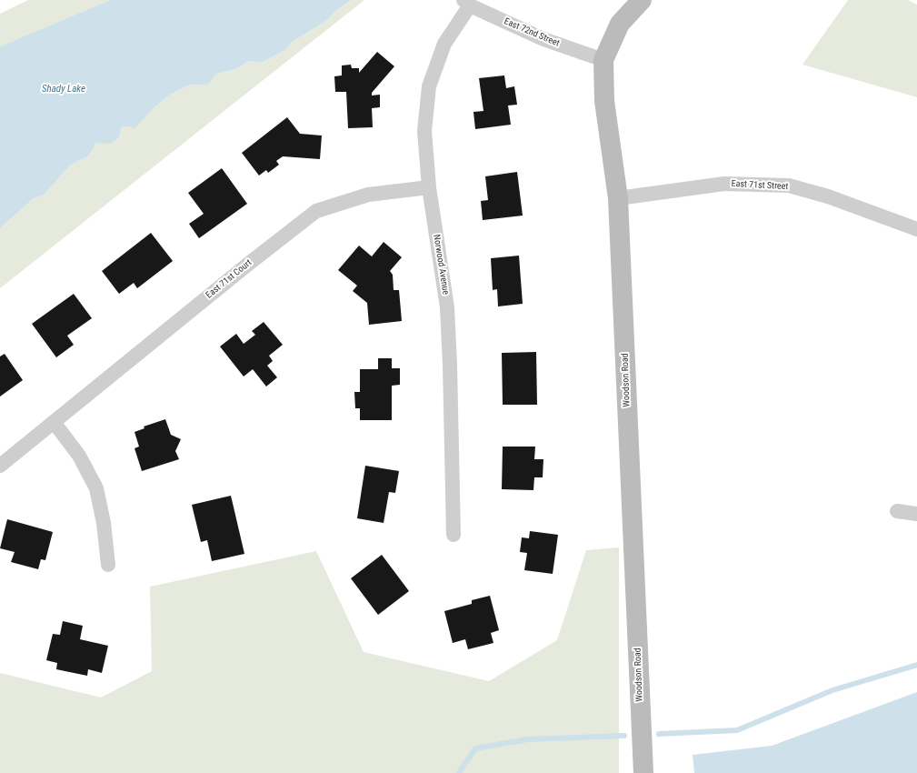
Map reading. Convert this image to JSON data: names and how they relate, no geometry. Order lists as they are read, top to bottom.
{
  "streets": {
    "street": [
      "East 72nd Street",
      "East 71st Street",
      "Norwood Avenue",
      "East 71st Court",
      "Woodson Road"
    ]
  },
  "crossings": [
    ["East 72nd Street", "Norwood Avenue"],
    ["East 72nd Street", "Woodson Road"],
    ["East 71st Street", "Woodson Road"],
    ["Norwood Avenue", "East 71st Court"]
  ],
  "water": ["Shady Lake"]
}
